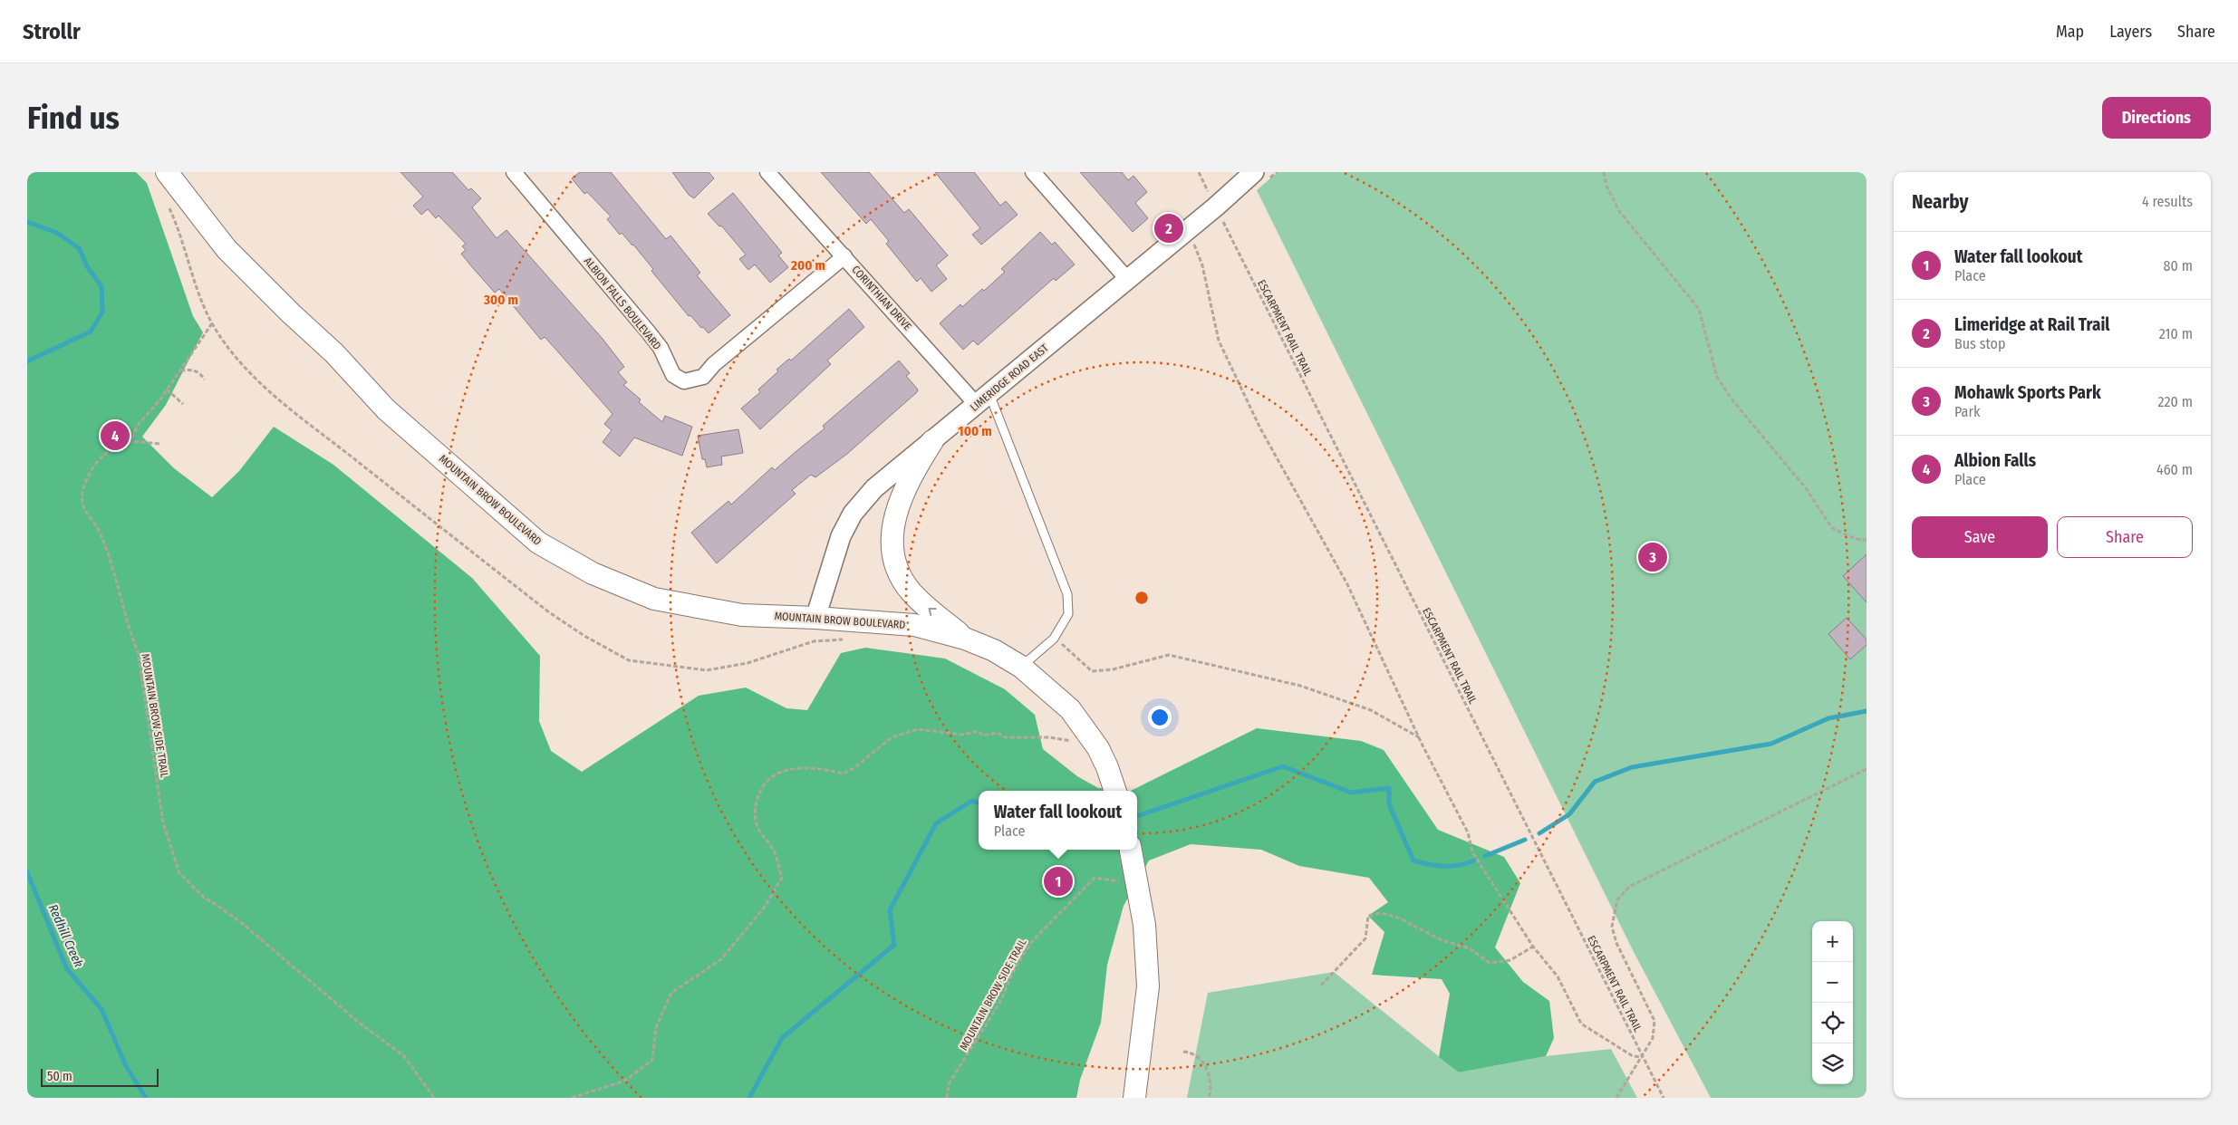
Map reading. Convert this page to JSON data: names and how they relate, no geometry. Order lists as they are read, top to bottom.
{
  "streets": {
    "main road": ["MOUNTAIN BROW BOULEVARD"],
    "street": ["CORINTHIAN DRIVE", "ALBION FALLS BOULEVARD", "LIMERIDGE ROAD EAST"],
    "path": ["ESCARPMENT RAIL TRAIL", "MOUNTAIN BROW SIDE TRAIL"]
  },
  "crossings": [
    ["CORINTHIAN DRIVE", "ALBION FALLS BOULEVARD"],
    ["CORINTHIAN DRIVE", "LIMERIDGE ROAD EAST"],
    ["LIMERIDGE ROAD EAST", "MOUNTAIN BROW BOULEVARD"]
  ],
  "water": ["Redhill Creek"],
  "scale_bar": "50 m",
  "page": {
    "header": "Strollr",
    "nav": ["Map", "Layers", "Share"],
    "buttons": [
      "Directions",
      ["Save", "Share"]
    ],
    "title": "Find us",
    "heading": ["Nearby", "4 results"],
    "pins": [
      "2",
      "4",
      "3",
      "1"
    ],
    "list": [
      {
        "mark": "1",
        "name": "Water fall lookout",
        "note": "Place",
        "value": "80 m"
      },
      {
        "mark": "2",
        "name": "Limeridge at Rail Trail",
        "note": "Bus stop",
        "value": "210 m"
      },
      {
        "mark": "3",
        "name": "Mohawk Sports Park",
        "note": "Park",
        "value": "220 m"
      },
      {
        "mark": "4",
        "name": "Albion Falls",
        "note": "Place",
        "value": "460 m"
      }
    ],
    "popup": ["Water fall lookout", "Place"],
    "map_buttons": ["+", "−"],
    "scale": "50 m"
  },
  "rings": ["200 m", "300 m", "100 m"]
}
